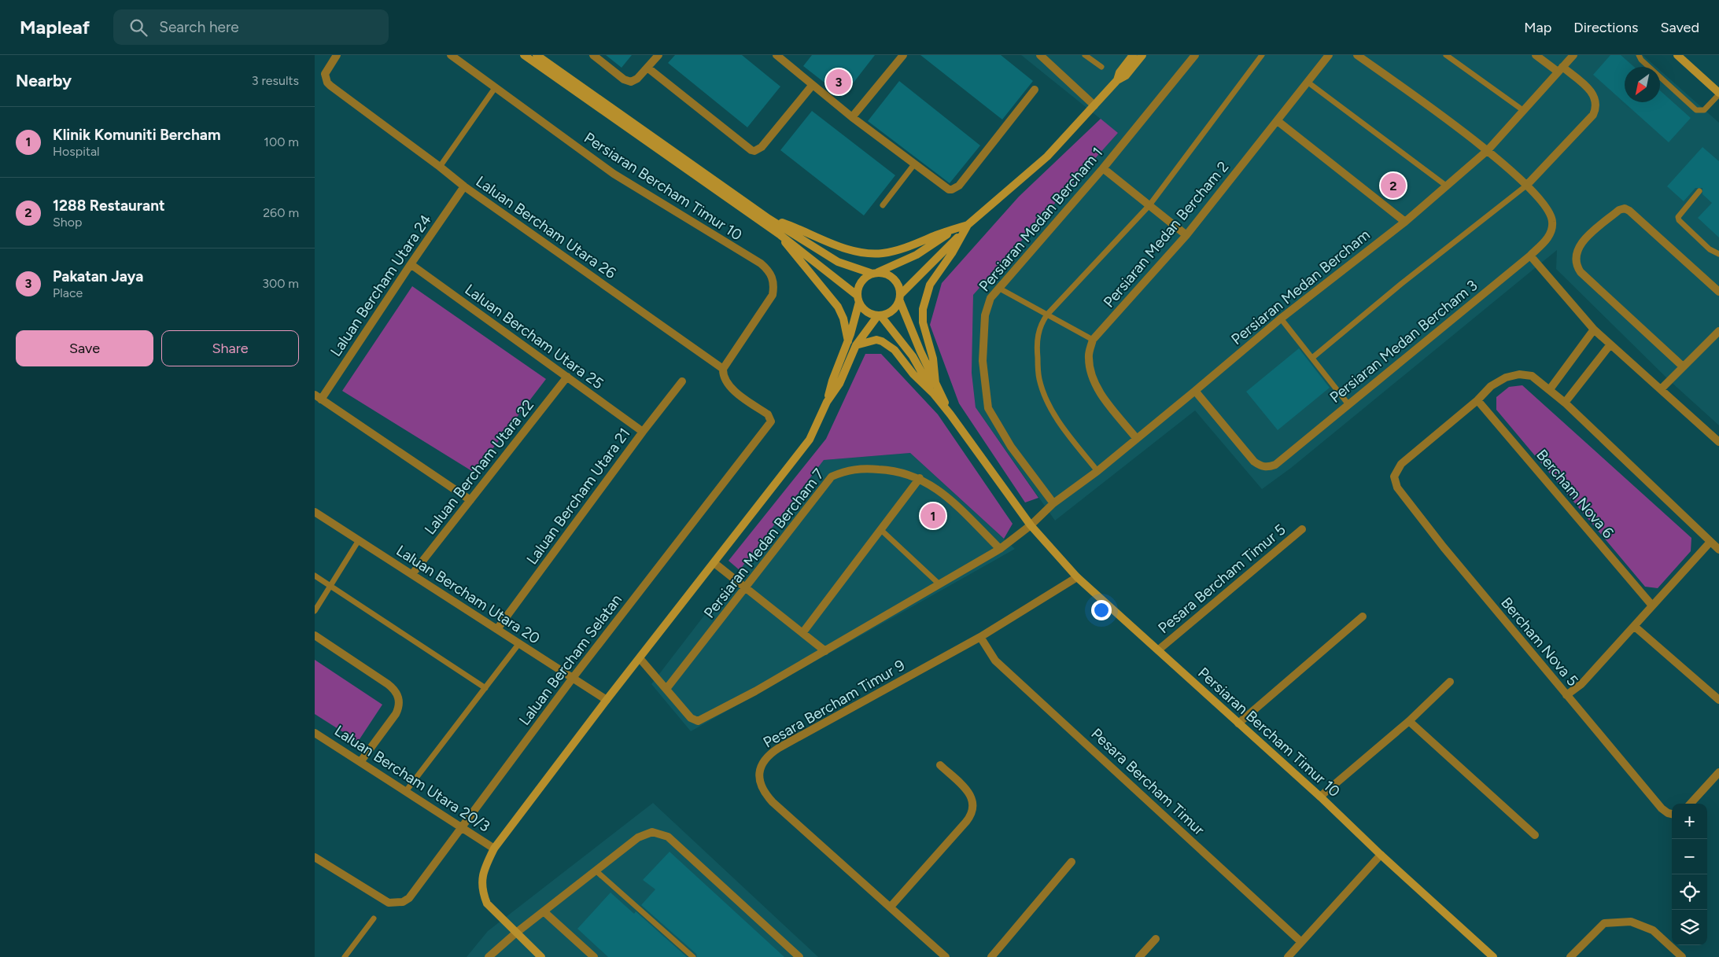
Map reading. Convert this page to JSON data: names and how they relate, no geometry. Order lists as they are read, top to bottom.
{
  "streets": {
    "street": [
      "Persiaran Bercham Timur 10",
      "Persiaran Medan Bercham 1",
      "Laluan Bercham Utara 26",
      "Persiaran Medan Bercham 2",
      "Laluan Bercham Utara 24",
      "Persiaran Medan Bercham",
      "Laluan Bercham Utara 25",
      "Persiaran Medan Bercham 3",
      "Laluan Bercham Utara 22",
      "Bercham Nova 6",
      "Laluan Bercham Utara 21",
      "Persiaran Medan Bercham 7",
      "Pesara Bercham Timur 5",
      "Laluan Bercham Utara 20",
      "Bercham Nova 5",
      "Laluan Bercham Selatan",
      "Pesara Bercham Timur 9",
      "Laluan Bercham Utara 20/3",
      "Pesara Bercham Timur"
    ]
  },
  "crossings": [
    ["Persiaran Bercham Timur 10", "Laluan Bercham Utara 26"],
    ["Persiaran Bercham Timur 10", "Persiaran Medan Bercham"],
    ["Persiaran Bercham Timur 10", "Pesara Bercham Timur 5"],
    ["Persiaran Bercham Timur 10", "Laluan Bercham Selatan"],
    ["Persiaran Bercham Timur 10", "Pesara Bercham Timur 9"],
    ["Persiaran Medan Bercham 1", "Persiaran Medan Bercham"],
    ["Laluan Bercham Utara 26", "Laluan Bercham Utara 24"],
    ["Laluan Bercham Utara 26", "Laluan Bercham Selatan"],
    ["Persiaran Medan Bercham 2", "Persiaran Medan Bercham"],
    ["Laluan Bercham Utara 24", "Laluan Bercham Utara 25"],
    ["Persiaran Medan Bercham", "Persiaran Medan Bercham 3"],
    ["Persiaran Medan Bercham", "Persiaran Medan Bercham 7"],
    ["Laluan Bercham Utara 25", "Laluan Bercham Utara 22"],
    ["Laluan Bercham Utara 25", "Laluan Bercham Utara 21"],
    ["Laluan Bercham Utara 22", "Laluan Bercham Utara 20"],
    ["Bercham Nova 6", "Bercham Nova 5"],
    ["Laluan Bercham Utara 21", "Laluan Bercham Utara 20"],
    ["Laluan Bercham Utara 20", "Laluan Bercham Selatan"],
    ["Laluan Bercham Selatan", "Laluan Bercham Utara 20/3"],
    ["Pesara Bercham Timur 9", "Pesara Bercham Timur"]
  ],
  "north": "bottom left",
  "page": {
    "header": "Mapleaf",
    "search": "Search here",
    "nav": ["Map", "Directions", "Saved"],
    "heading": ["Nearby", "3 results"],
    "pins": ["3", "2", "1"],
    "list": [
      {
        "mark": "1",
        "name": "Klinik Komuniti Bercham",
        "note": "Hospital",
        "value": "100 m"
      },
      {
        "mark": "2",
        "name": "1288 Restaurant",
        "note": "Shop",
        "value": "260 m"
      },
      {
        "mark": "3",
        "name": "Pakatan Jaya",
        "note": "Place",
        "value": "300 m"
      }
    ],
    "buttons": ["Save", "Share"],
    "map_buttons": ["+", "−"]
  }
}
